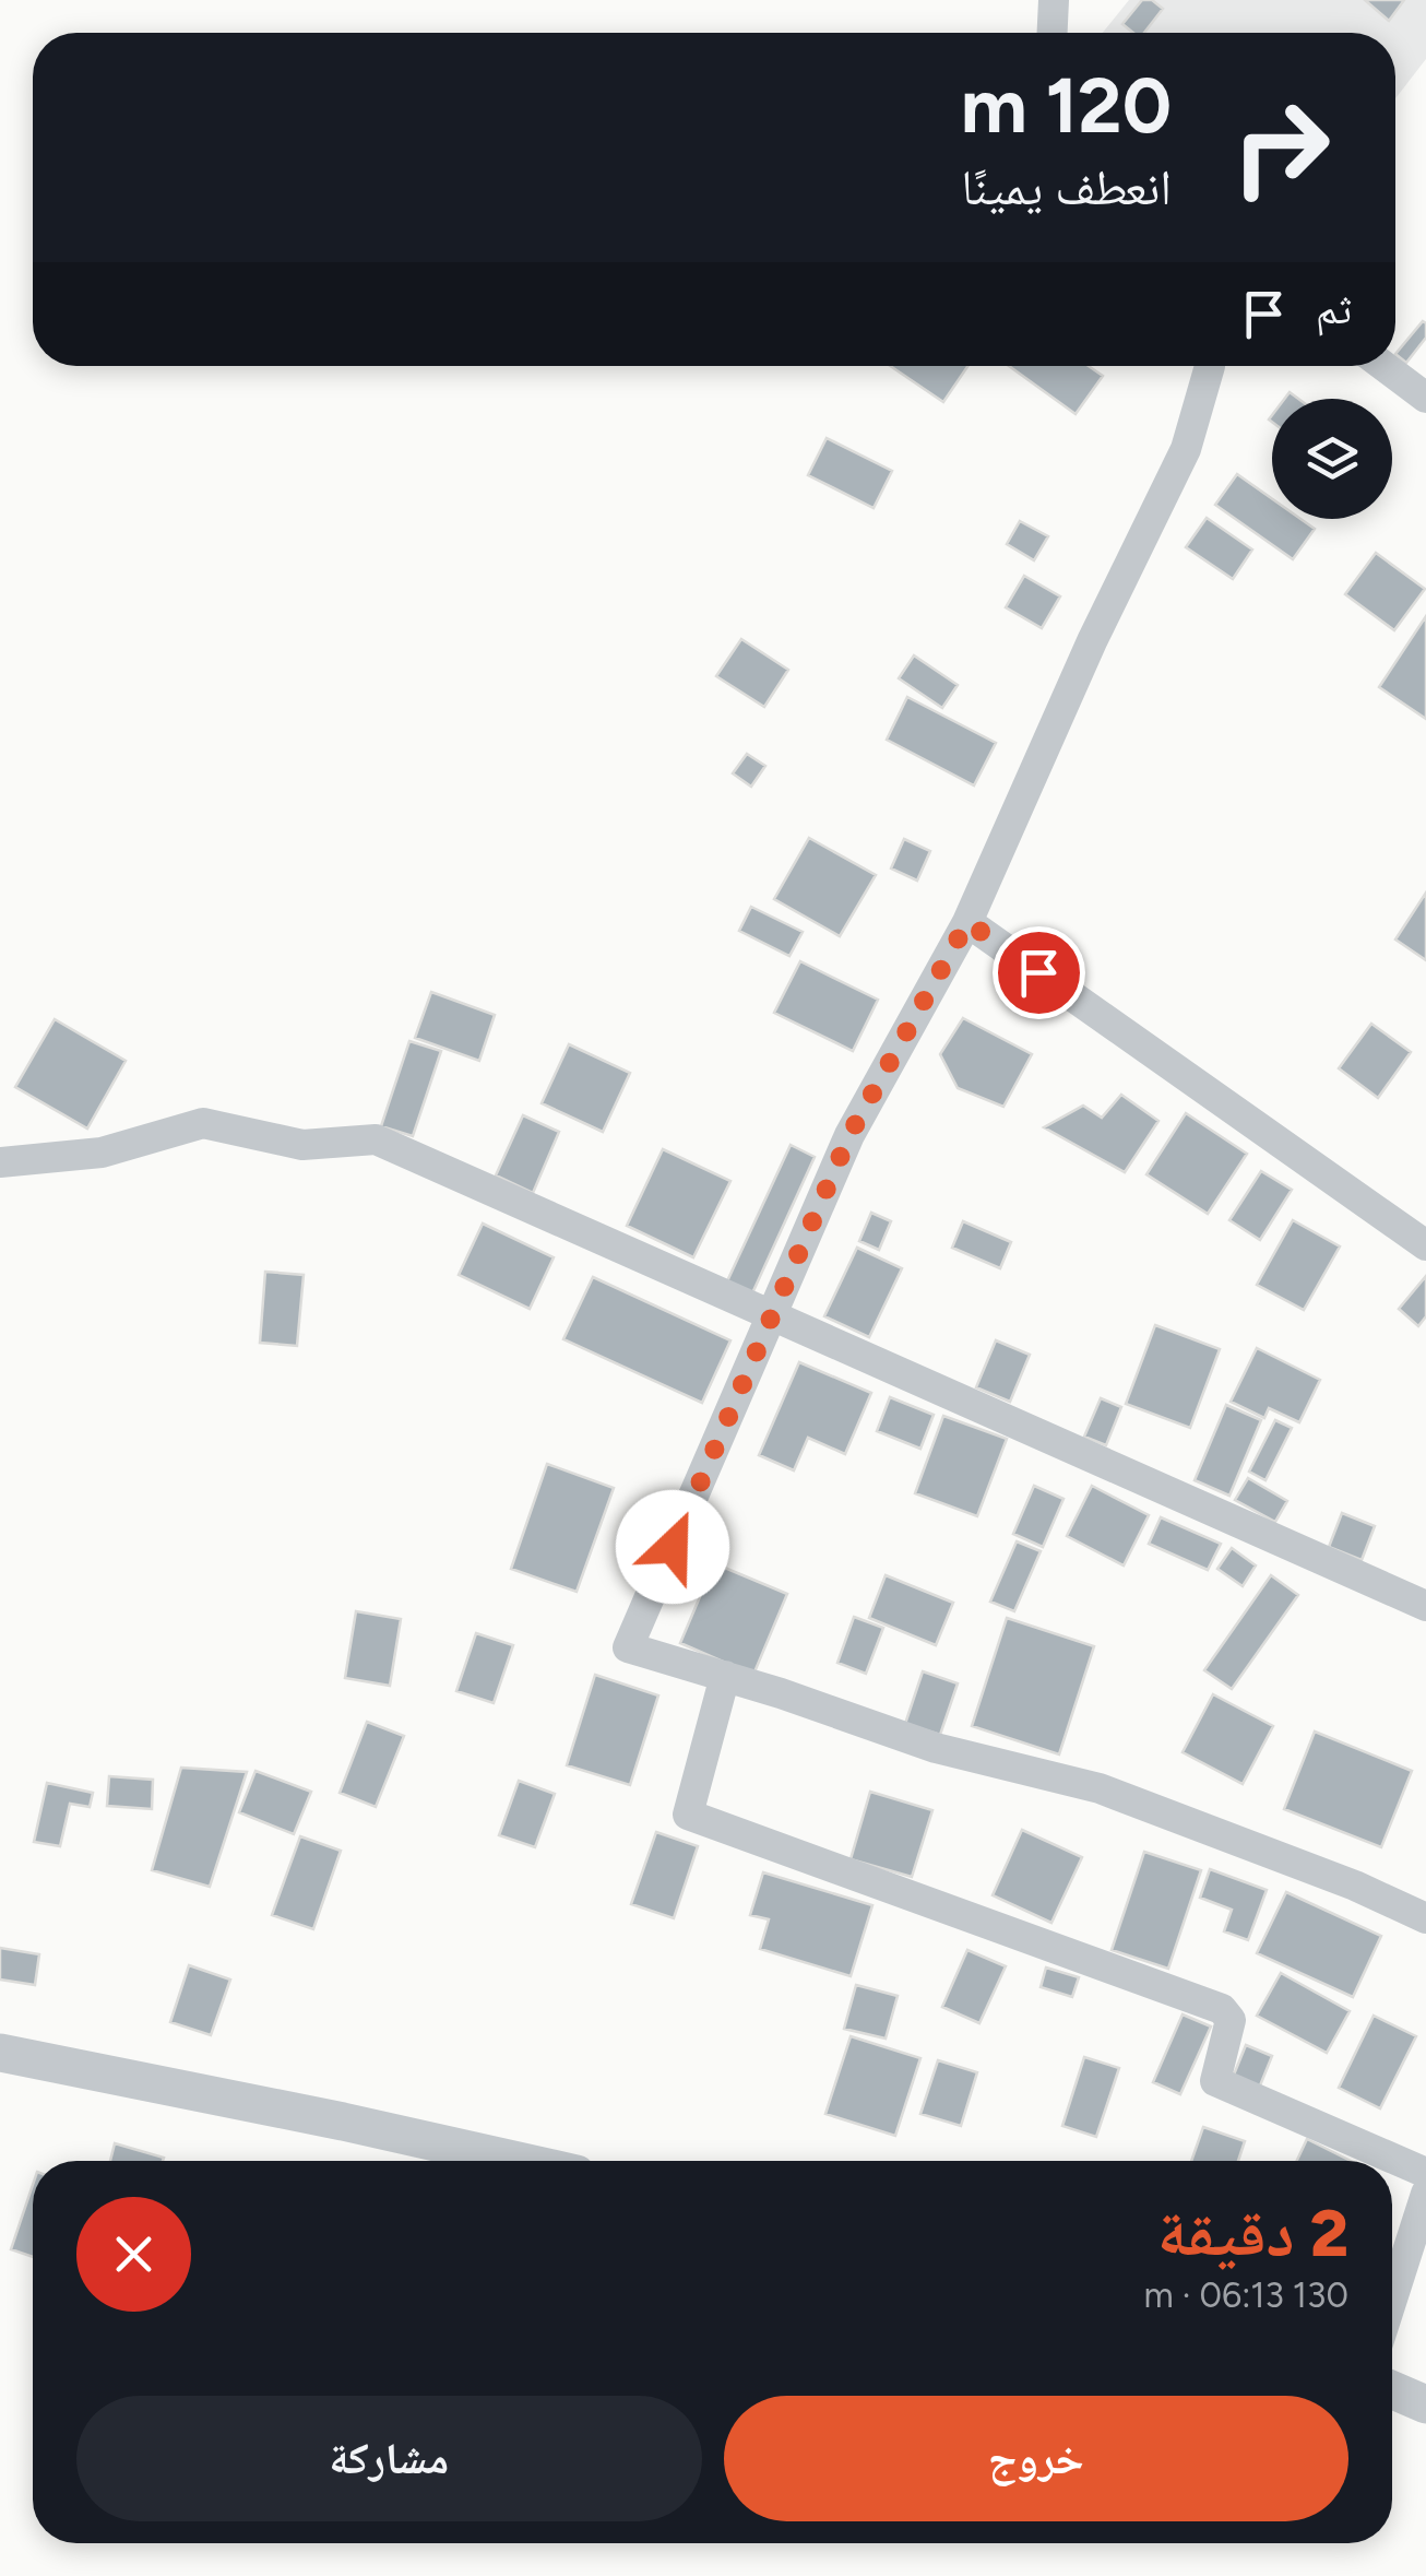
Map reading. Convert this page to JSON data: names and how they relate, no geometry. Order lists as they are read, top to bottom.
{
  "page": {
    "turn": ["120 m", "انعطف يمينًا"],
    "then": "ثم",
    "heading": ["2 دقيقة", "130 m · 06:13"],
    "buttons": ["خروج", "مشاركة"]
  }
}
